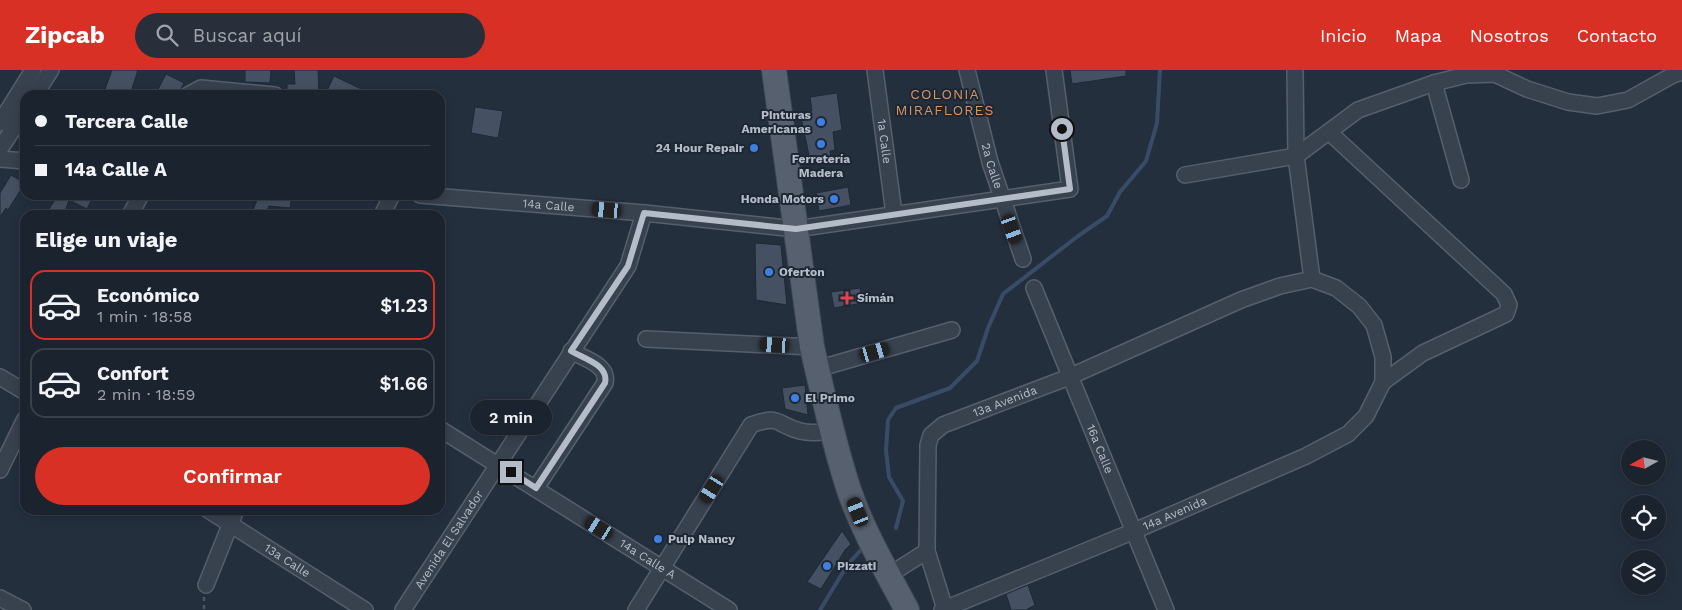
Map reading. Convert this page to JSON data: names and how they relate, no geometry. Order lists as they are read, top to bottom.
{
  "streets": {
    "street": [
      "1a Calle",
      "2a Calle",
      "14a Calle",
      "13a Avenida",
      "16a Calle",
      "14a Avenida",
      "Avenida El Salvador",
      "14a Calle A",
      "13a Calle"
    ]
  },
  "crossings": [
    ["1a Calle", "14a Calle"],
    ["2a Calle", "14a Calle"],
    ["14a Calle", "Avenida El Salvador"],
    ["13a Avenida", "16a Calle"],
    ["13a Avenida", "14a Avenida"],
    ["16a Calle", "14a Avenida"],
    ["Avenida El Salvador", "14a Calle A"]
  ],
  "districts": ["COLONIA MIRAFLORES"],
  "places": {
    "other": [
      "Pinturas Americanas",
      "Ferretería Madera",
      "24 Hour Repair",
      "Honda Motors",
      "Oferton",
      "El Primo",
      "Pulp Nancy",
      "Pizzati"
    ],
    "health": ["Símán"]
  },
  "north": "left",
  "page": {
    "header": "Zipcab",
    "search": "Buscar aquí",
    "nav": [
      "Inicio",
      "Mapa",
      "Nosotros",
      "Contacto"
    ],
    "banner": ["Tercera Calle", "14a Calle A"],
    "heading": "Elige un viaje",
    "list": [
      {
        "name": "Económico",
        "note": "1 min · 18:58",
        "value": "$1.23"
      },
      {
        "name": "Confort",
        "note": "2 min · 18:59",
        "value": "$1.66"
      }
    ],
    "bubble": "2 min",
    "buttons": "Confirmar"
  }
}
